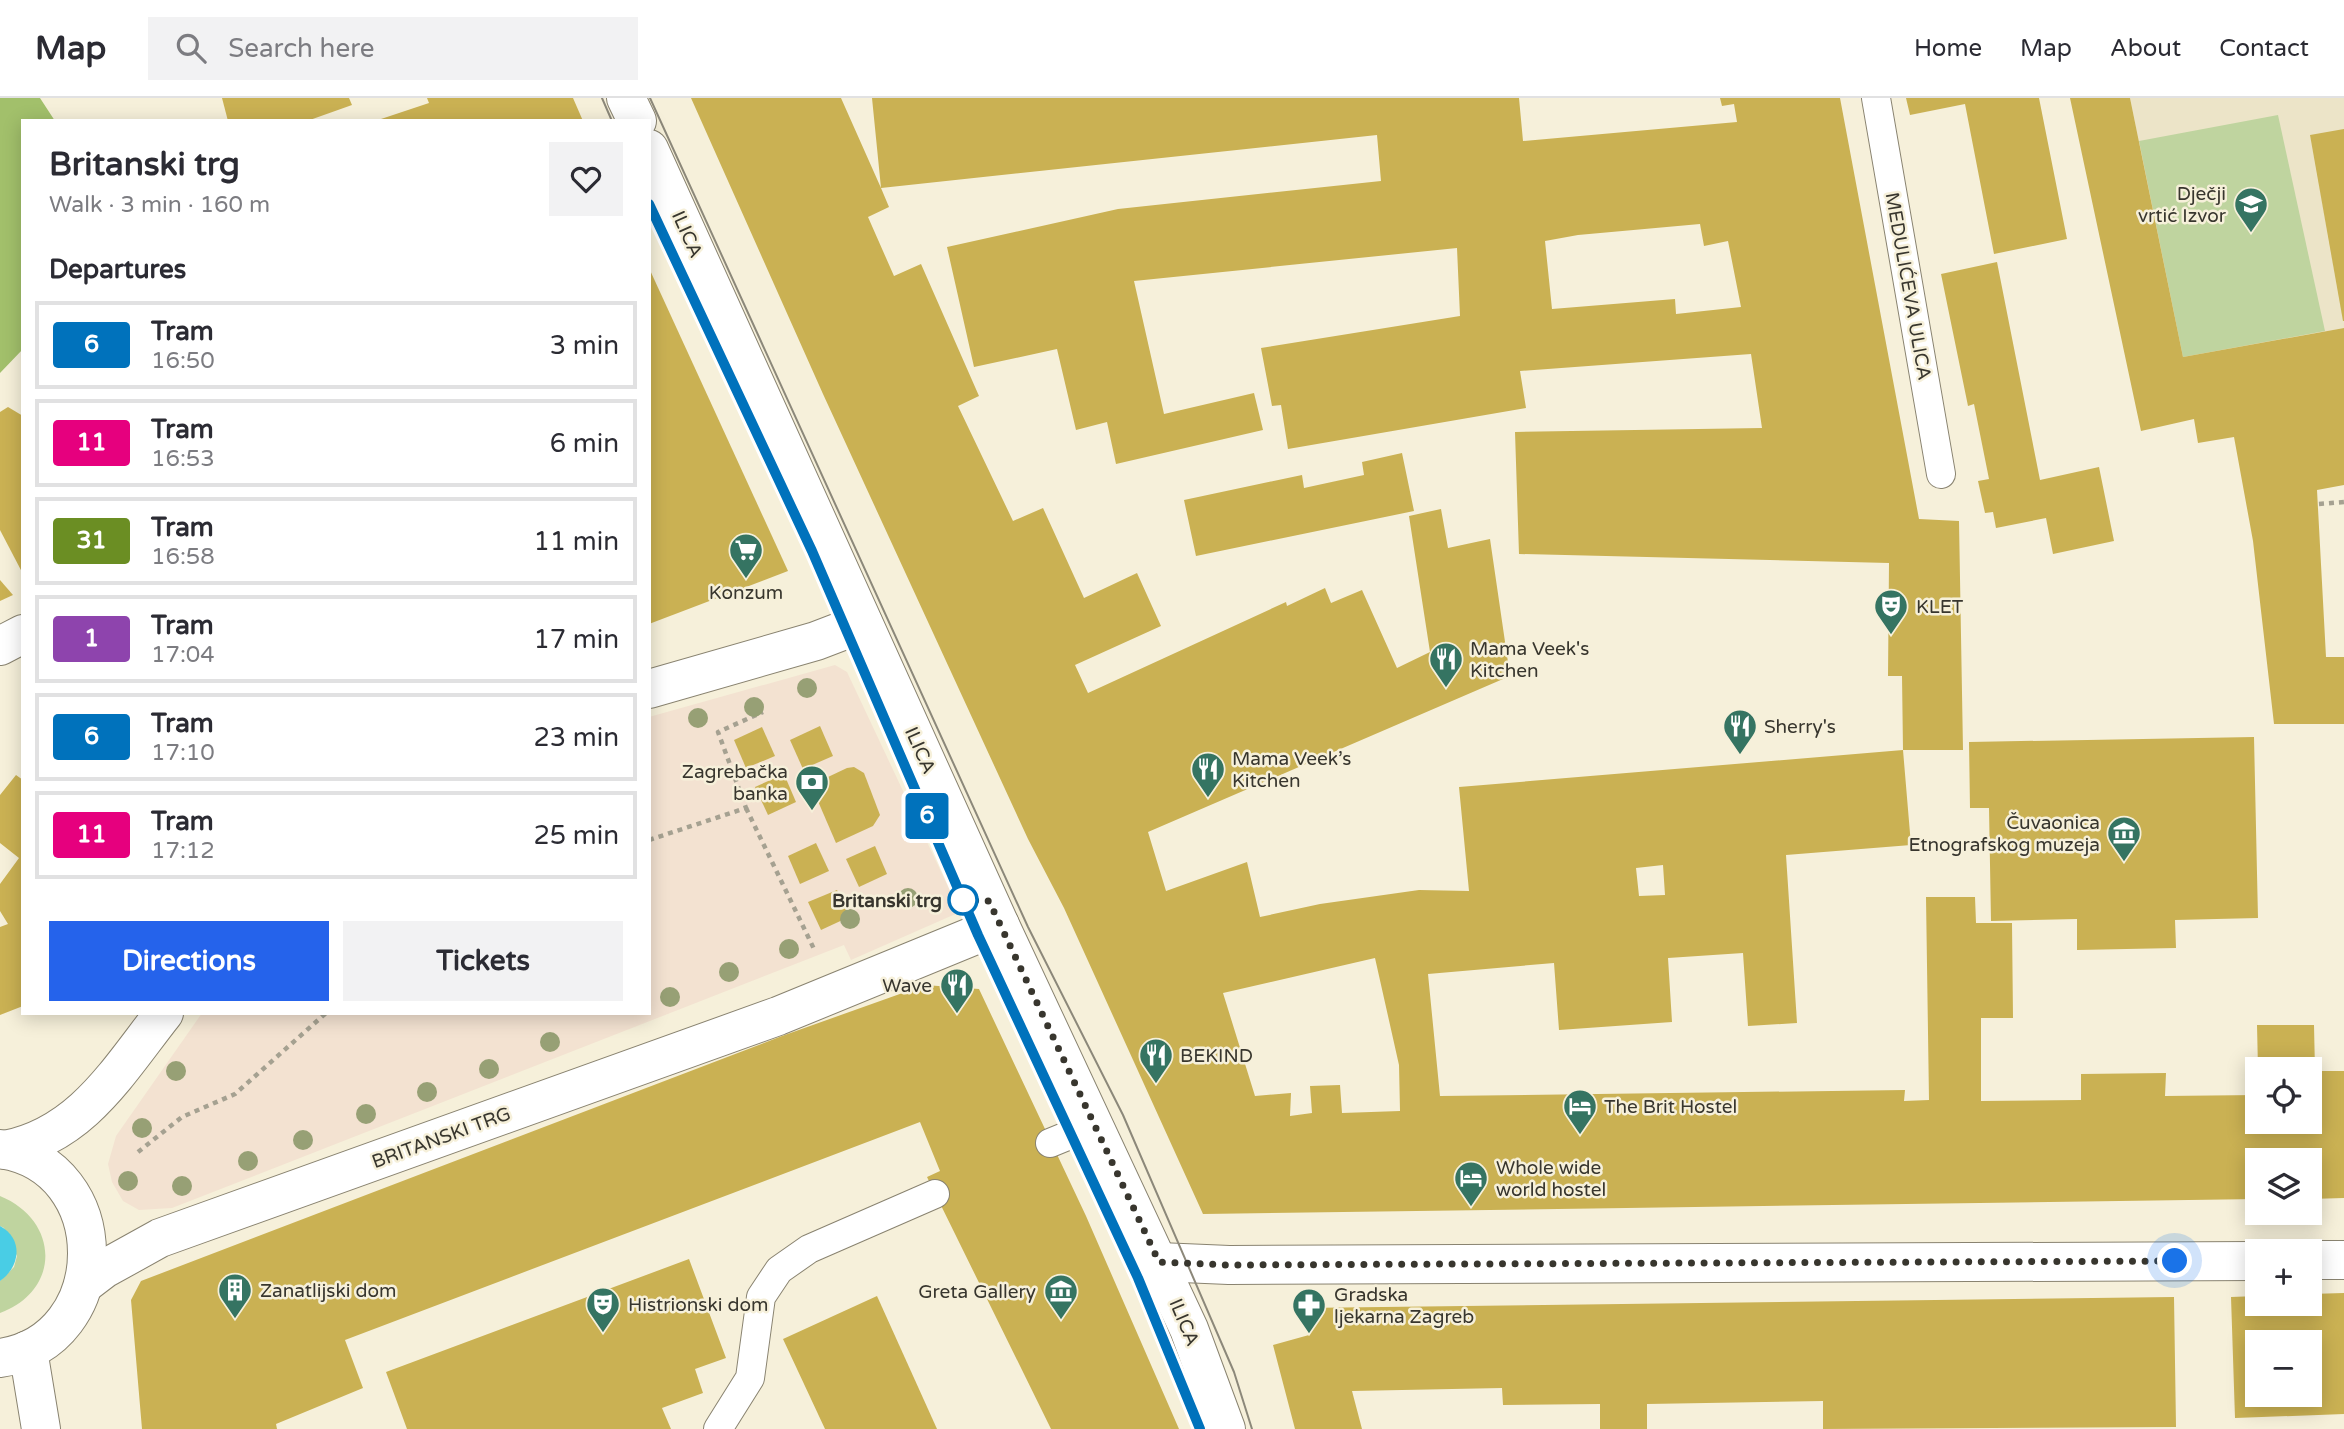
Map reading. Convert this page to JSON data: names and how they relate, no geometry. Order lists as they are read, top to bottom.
{
  "streets": {
    "main road": ["ILICA", "BRITANSKI TRG"],
    "lane": ["MEDULIĆEVA ULICA"]
  },
  "crossings": [
    ["ILICA", "BRITANSKI TRG"]
  ],
  "places": {
    "school or university": ["Dječji vrtić Izvor"],
    "supermarket": ["Konzum"],
    "theatre": ["KLET", "Histrionski dom"],
    "restaurant": [
      "Mama Veek's Kitchen",
      "Sherry's",
      "Mama Veek’s Kitchen",
      "Wave",
      "BEKIND"
    ],
    "bank": ["Zagrebačka banka"],
    "museum": ["Čuvaonica Etnografskog muzeja", "Greta Gallery"],
    "other": ["Britanski trg"],
    "hotel": ["The Brit Hostel", "Whole wide world hostel"],
    "building": ["Zanatlijski dom"],
    "pharmacy": ["Gradska ljekarna Zagreb"]
  },
  "lines": ["tram line 6"],
  "page": {
    "header": "Map",
    "search": "Search here",
    "nav": [
      "Home",
      "Map",
      "About",
      "Contact"
    ],
    "on_map": "6",
    "heading": [
      ["Britanski trg", "Walk · 3 min · 160 m"],
      "Departures"
    ],
    "list": [
      {
        "mark": "6",
        "name": "Tram",
        "note": "16:50",
        "value": "3 min"
      },
      {
        "mark": "11",
        "name": "Tram",
        "note": "16:53",
        "value": "6 min"
      },
      {
        "mark": "31",
        "name": "Tram",
        "note": "16:58",
        "value": "11 min"
      },
      {
        "mark": "1",
        "name": "Tram",
        "note": "17:04",
        "value": "17 min"
      },
      {
        "mark": "6",
        "name": "Tram",
        "note": "17:10",
        "value": "23 min"
      },
      {
        "mark": "11",
        "name": "Tram",
        "note": "17:12",
        "value": "25 min"
      }
    ],
    "buttons": ["Directions", "Tickets"],
    "map_buttons": ["+", "−"]
  }
}
